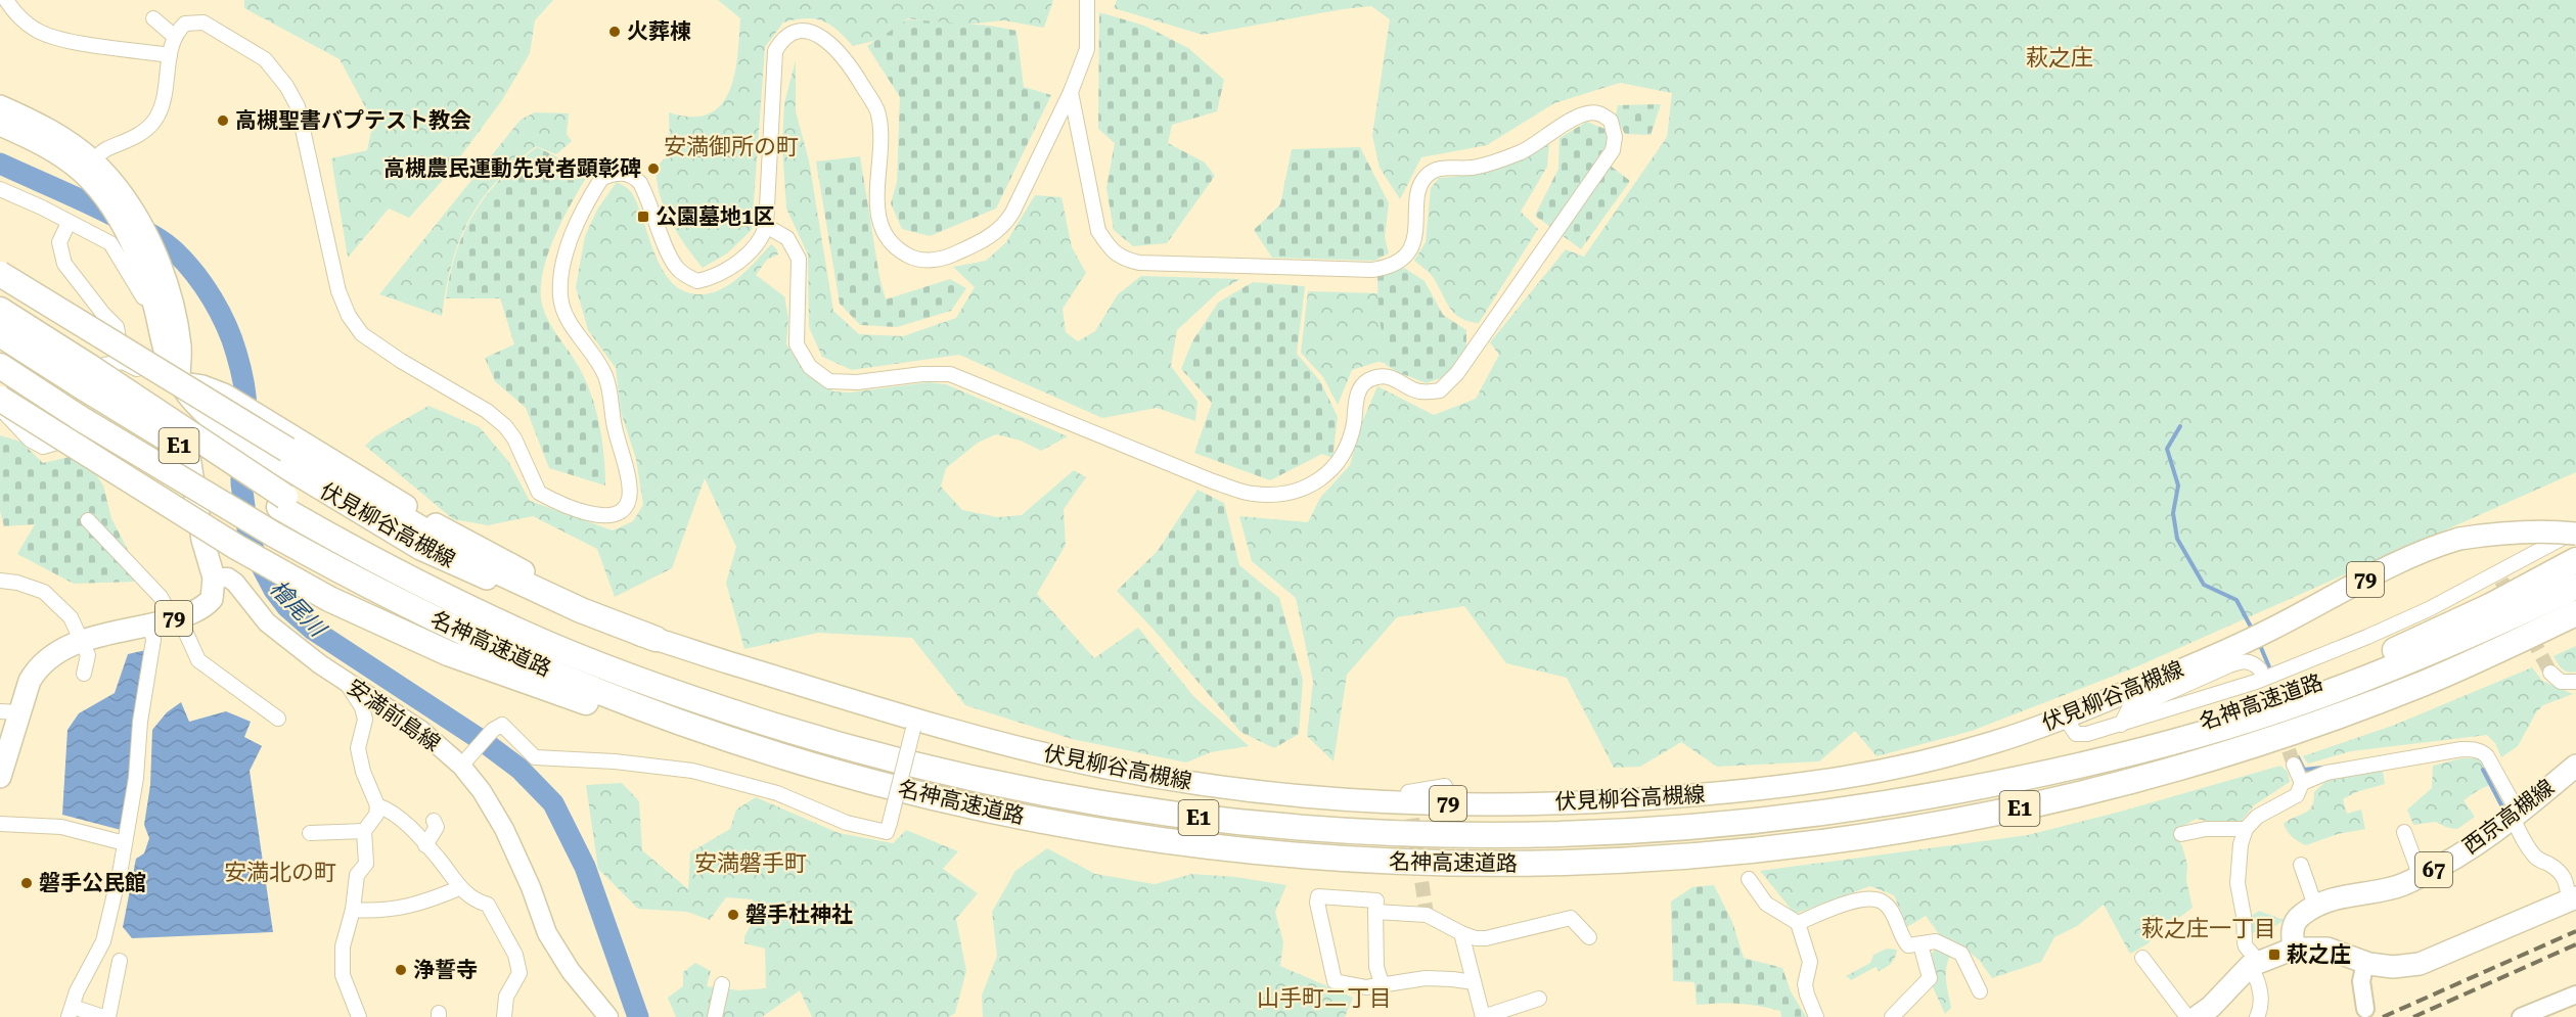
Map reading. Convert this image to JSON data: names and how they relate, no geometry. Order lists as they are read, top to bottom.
{
  "streets": {
    "highway": ["E1", "名神高速道路"],
    "main road": [
      "伏見柳谷高槻線",
      "79",
      "安満前島線",
      "西京高槻線",
      "67"
    ]
  },
  "crossings": [
    ["伏見柳谷高槻線", "79"],
    ["79", "安満前島線"]
  ],
  "districts": [
    "萩之庄",
    "安満御所の町",
    "安満磐手町",
    "安満北の町",
    "萩之庄一丁目",
    "山手町二丁目"
  ],
  "water": ["檜尾川"],
  "places": {
    "other": [
      "火葬棟",
      "高槻聖書バプテスト教会",
      "高槻農民運動先覚者顕彰碑",
      "磐手公民館",
      "磐手杜神社",
      "浄誓寺"
    ],
    "transit": ["公園墓地1区", "萩之庄"]
  }
}
